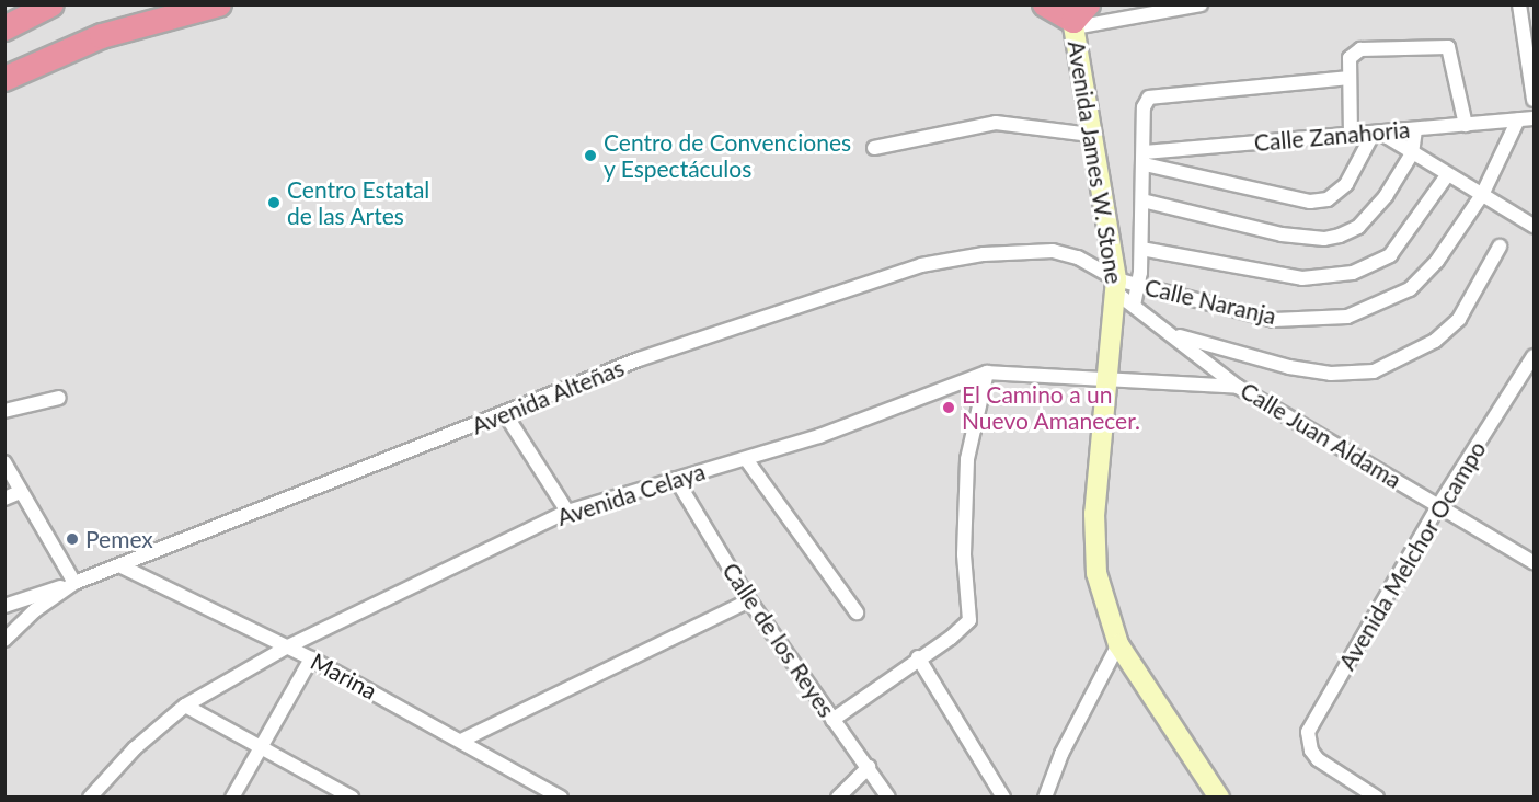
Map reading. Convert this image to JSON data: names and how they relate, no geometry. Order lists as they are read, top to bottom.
{
  "streets": {
    "main road": ["Avenida James W. Stone"],
    "street": [
      "Calle Zanahoria",
      "Calle Naranja",
      "Avenida Alteñas",
      "Calle Juan Aldama",
      "Avenida Celaya",
      "Avenida Melchor Ocampo",
      "Calle de los Reyes",
      "Marina"
    ]
  },
  "crossings": [
    ["Calle Zanahoria", "Calle Naranja"],
    ["Avenida James W. Stone", "Calle Naranja"],
    ["Avenida James W. Stone", "Avenida Alteñas"],
    ["Avenida James W. Stone", "Calle Juan Aldama"],
    ["Avenida James W. Stone", "Avenida Celaya"],
    ["Calle Naranja", "Avenida Alteñas"],
    ["Calle Naranja", "Calle Juan Aldama"],
    ["Avenida Alteñas", "Calle Juan Aldama"],
    ["Avenida Alteñas", "Marina"],
    ["Calle Juan Aldama", "Avenida Celaya"],
    ["Calle Juan Aldama", "Avenida Melchor Ocampo"],
    ["Avenida Celaya", "Calle de los Reyes"],
    ["Avenida Celaya", "Marina"]
  ],
  "places": [
    "Centro de Convenciones y Espectáculos",
    "Centro Estatal de las Artes",
    "El Camino a un Nuevo Amanecer.",
    "Pemex"
  ]
}
